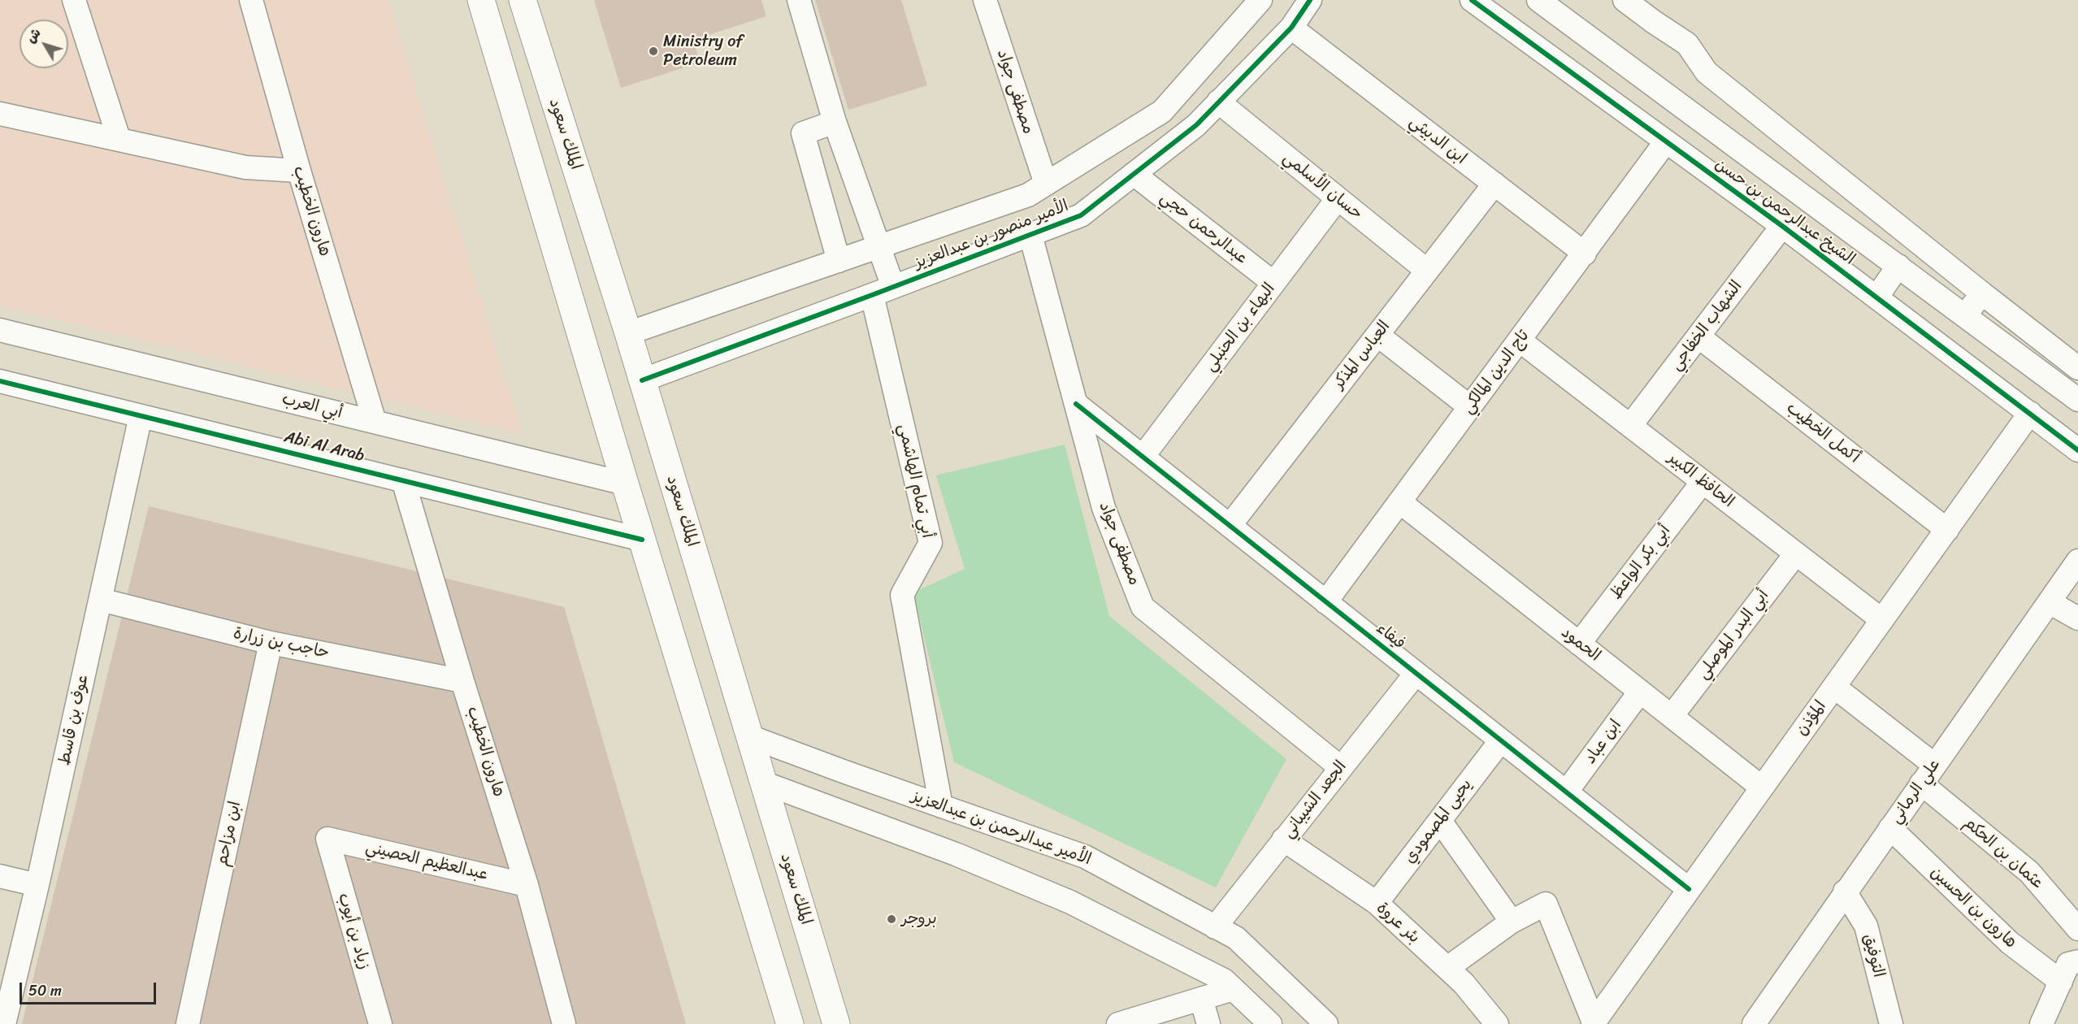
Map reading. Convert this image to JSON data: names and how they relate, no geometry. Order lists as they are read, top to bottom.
{
  "streets": {
    "main road": ["الملك سعود"],
    "street": [
      "مصطفى جواد",
      "ابن الدبيثي",
      "حسان الأسلمي",
      "هارون الخطيب",
      "الشيخ عبدالرحمن بن حسن",
      "عبدالرحمن حجي",
      "الأمير منصور بن عبدالعزيز",
      "الشهاب الخفاجي",
      "البهاء بن الحنبلي",
      "العباس المذكر",
      "تاج الدين المالكي",
      "أبي العرب",
      "أكمل الخطيب",
      "Abi Al Arab",
      "الحافظ الكبير",
      "أبي تمام الهاشمي",
      "أبي بكر الواعظ",
      "أبي البدر الموصلي",
      "فيفاء",
      "حاجب بن زرارة",
      "الحمود",
      "المؤذن",
      "عوف بن قاسط",
      "ابن عباد",
      "علي الرماني",
      "الجعد الشيباني",
      "يحيى المصمودي",
      "الأمير عبدالرحمن بن عبدالعزيز",
      "ابن مزاحم",
      "عثمان بن الحكم",
      "عبدالعظيم الحصيني",
      "هارون بن الحسين",
      "بئر عروة",
      "زياد بن أيوب",
      "التوفيق"
    ]
  },
  "crossings": [
    ["مصطفى جواد", "الأمير منصور بن عبدالعزيز"],
    ["مصطفى جواد", "فيفاء"],
    ["مصطفى جواد", "الجعد الشيباني"],
    ["الملك سعود", "الأمير منصور بن عبدالعزيز"],
    ["الملك سعود", "الأمير عبدالرحمن بن عبدالعزيز"],
    ["ابن الدبيثي", "الأمير منصور بن عبدالعزيز"],
    ["ابن الدبيثي", "العباس المذكر"],
    ["ابن الدبيثي", "تاج الدين المالكي"],
    ["حسان الأسلمي", "الأمير منصور بن عبدالعزيز"],
    ["حسان الأسلمي", "البهاء بن الحنبلي"],
    ["حسان الأسلمي", "العباس المذكر"],
    ["هارون الخطيب", "أبي العرب"],
    ["هارون الخطيب", "Abi Al Arab"],
    ["هارون الخطيب", "حاجب بن زرارة"],
    ["هارون الخطيب", "عبدالعظيم الحصيني"],
    ["الشيخ عبدالرحمن بن حسن", "الشهاب الخفاجي"],
    ["الشيخ عبدالرحمن بن حسن", "تاج الدين المالكي"],
    ["الشيخ عبدالرحمن بن حسن", "المؤذن"],
    ["عبدالرحمن حجي", "الأمير منصور بن عبدالعزيز"],
    ["عبدالرحمن حجي", "البهاء بن الحنبلي"],
    ["الأمير منصور بن عبدالعزيز", "أبي تمام الهاشمي"],
    ["الشهاب الخفاجي", "أكمل الخطيب"],
    ["الشهاب الخفاجي", "الحافظ الكبير"],
    ["البهاء بن الحنبلي", "فيفاء"],
    ["العباس المذكر", "فيفاء"],
    ["تاج الدين المالكي", "الحافظ الكبير"],
    ["تاج الدين المالكي", "فيفاء"],
    ["تاج الدين المالكي", "الحمود"],
    ["أكمل الخطيب", "المؤذن"],
    ["Abi Al Arab", "عوف بن قاسط"],
    ["الحافظ الكبير", "أبي بكر الواعظ"],
    ["الحافظ الكبير", "أبي البدر الموصلي"],
    ["الحافظ الكبير", "المؤذن"],
    ["أبي تمام الهاشمي", "الأمير عبدالرحمن بن عبدالعزيز"],
    ["أبي بكر الواعظ", "الحمود"],
    ["أبي البدر الموصلي", "الحمود"],
    ["فيفاء", "المؤذن"],
    ["فيفاء", "ابن عباد"],
    ["فيفاء", "الجعد الشيباني"],
    ["فيفاء", "يحيى المصمودي"],
    ["حاجب بن زرارة", "عوف بن قاسط"],
    ["حاجب بن زرارة", "ابن مزاحم"],
    ["الحمود", "المؤذن"],
    ["الحمود", "ابن عباد"],
    ["علي الرماني", "عثمان بن الحكم"],
    ["علي الرماني", "هارون بن الحسين"],
    ["علي الرماني", "التوفيق"],
    ["الجعد الشيباني", "الأمير عبدالرحمن بن عبدالعزيز"],
    ["الجعد الشيباني", "بئر عروة"],
    ["يحيى المصمودي", "بئر عروة"],
    ["عبدالعظيم الحصيني", "زياد بن أيوب"]
  ],
  "places": ["Ministry of Petroleum", "بروجر"],
  "scale_bar": "50 m",
  "north": "top left"
}
